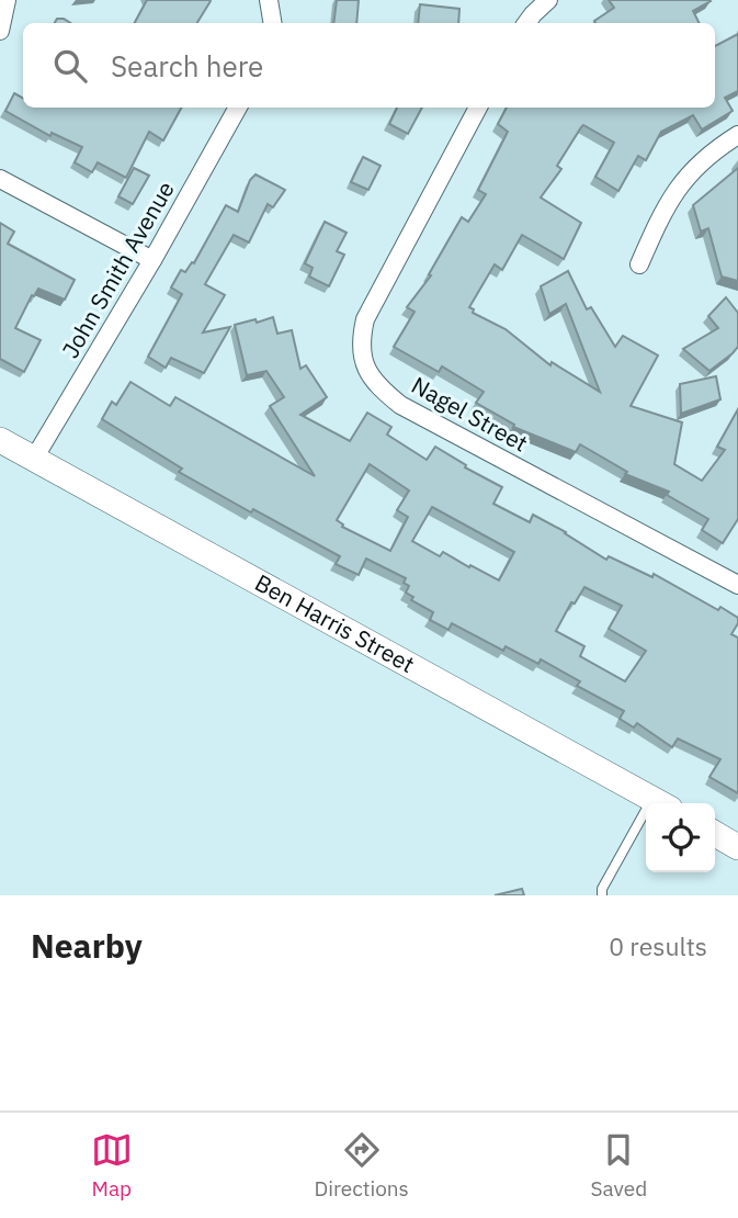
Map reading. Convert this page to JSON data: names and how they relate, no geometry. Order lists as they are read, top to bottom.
{
  "streets": {
    "street": ["John Smith Avenue", "Nagel Street", "Ben Harris Street"]
  },
  "crossings": [
    ["John Smith Avenue", "Ben Harris Street"]
  ],
  "page": {
    "search": "Search here",
    "heading": ["Nearby", "0 results"],
    "nav": ["Map", "Directions", "Saved"]
  }
}
